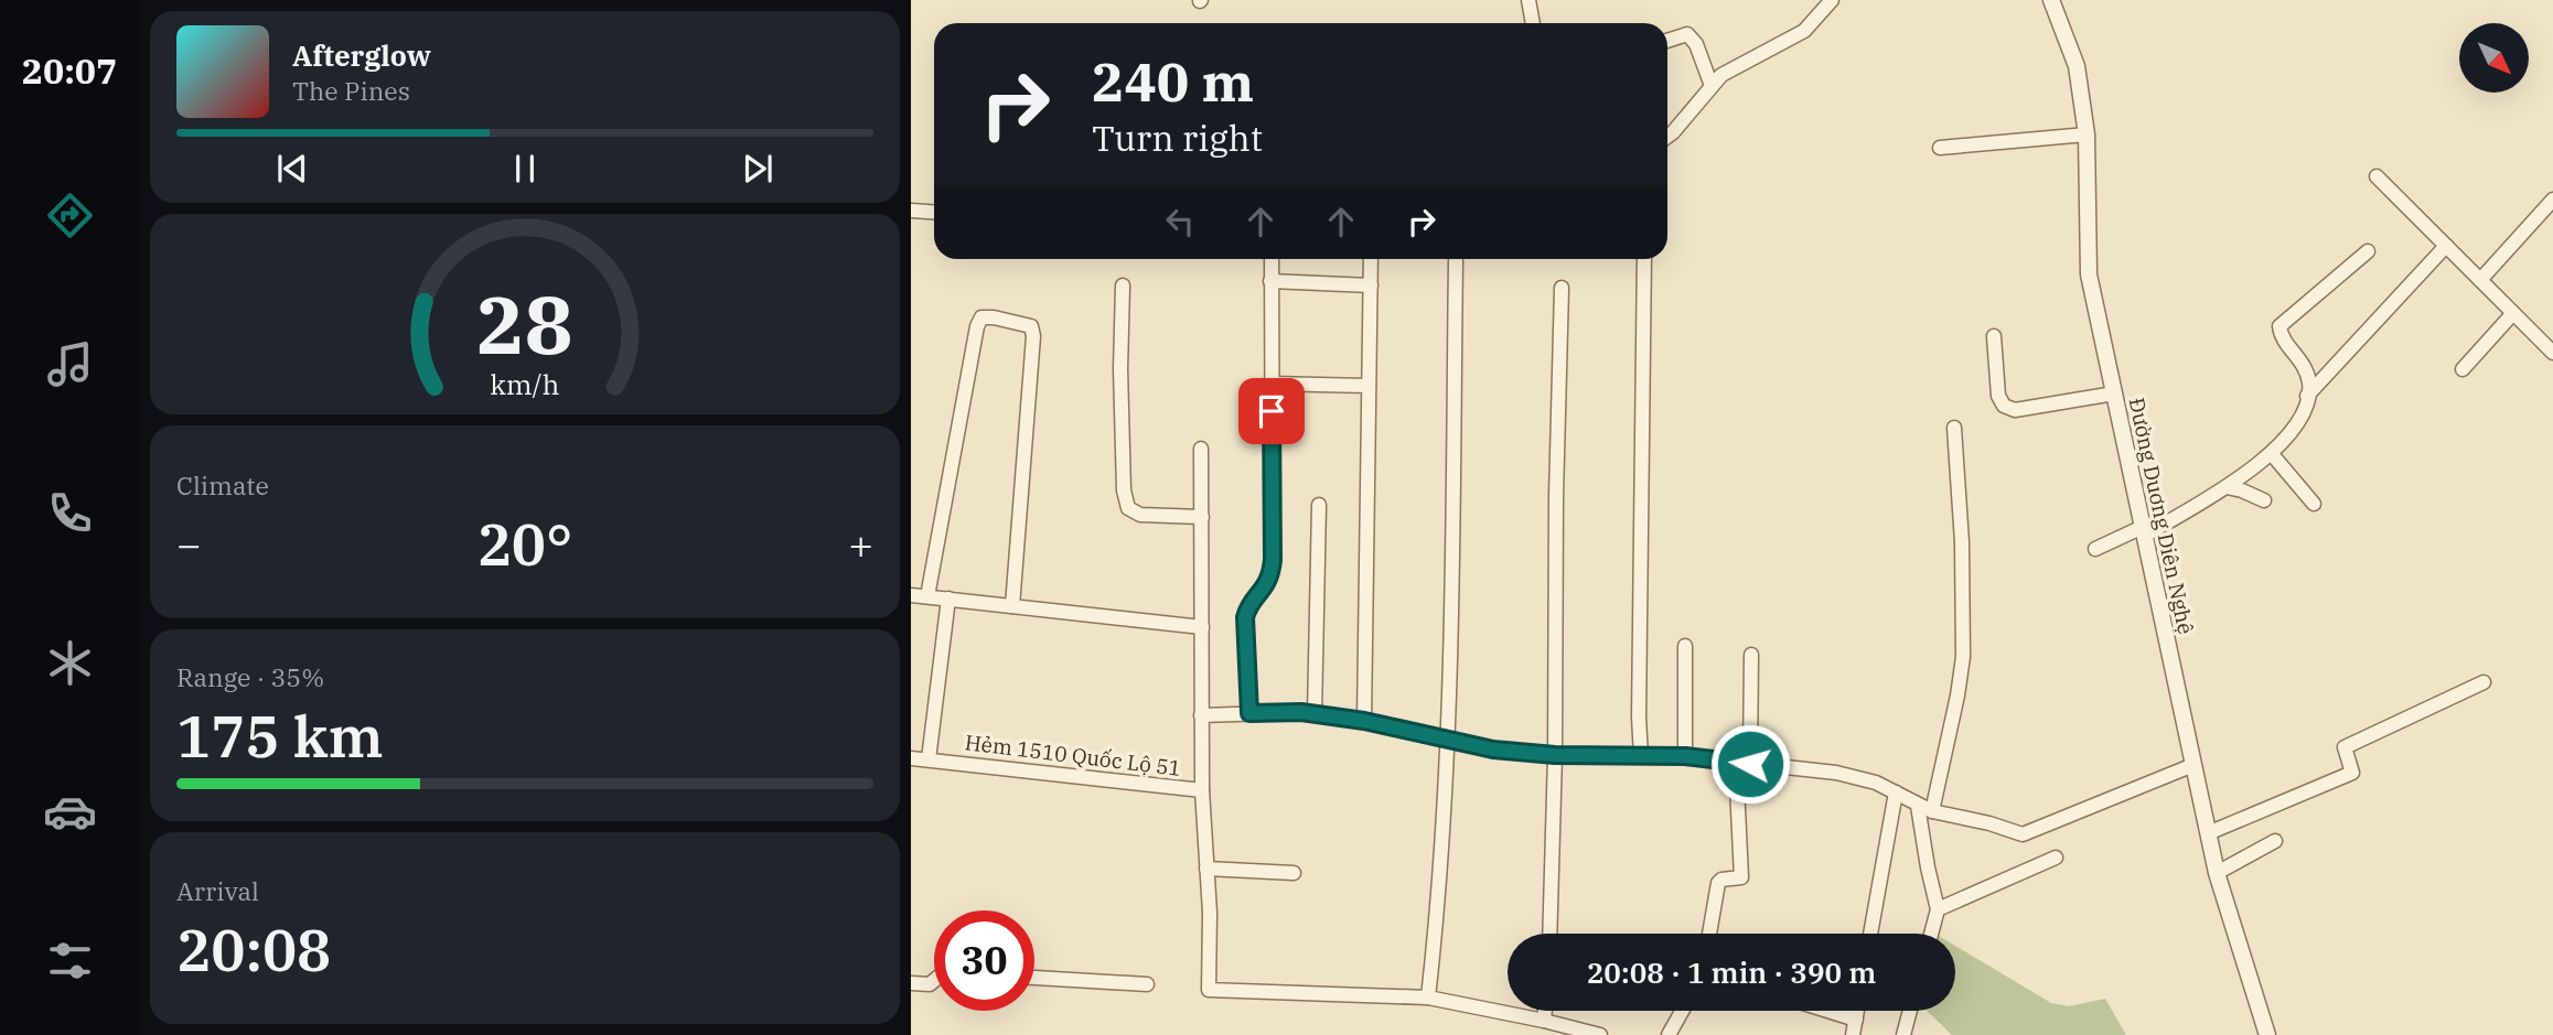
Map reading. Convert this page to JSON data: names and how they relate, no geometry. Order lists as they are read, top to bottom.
{
  "streets": {
    "street": ["Đường Duơng Diên Nghệ", "Hẻm 1510 Quốc Lộ 51"]
  },
  "north": "bottom right",
  "page": {
    "tabs": "20:07",
    "turn": ["240 m", "Turn right"],
    "song": ["Afterglow", "The Pines"],
    "tile": [
      "Climate",
      ["Range · 35%", "175 km"],
      ["Arrival", "20:08"]
    ],
    "heat": ["−", "20°", "+"],
    "limit": "30",
    "trip": "20:08 · 1 min · 390 m",
    "gauge": ["28", "km/h"]
  }
}
